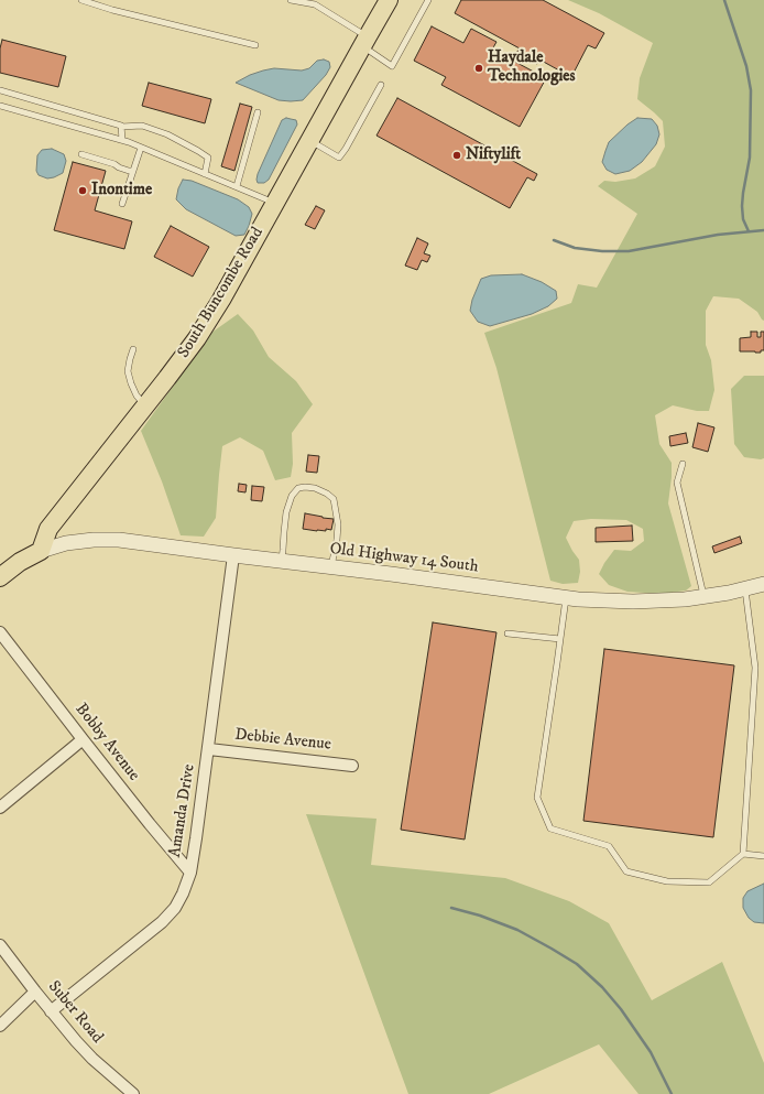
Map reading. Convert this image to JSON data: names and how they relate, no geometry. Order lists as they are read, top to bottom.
{
  "streets": {
    "main road": ["South Buncombe Road"],
    "street": [
      "Old Highway 14 South",
      "Debbie Avenue",
      "Bobby Avenue",
      "Amanda Drive",
      "Suber Road"
    ]
  },
  "crossings": [
    ["South Buncombe Road", "Old Highway 14 South"],
    ["Old Highway 14 South", "Amanda Drive"],
    ["Debbie Avenue", "Amanda Drive"],
    ["Bobby Avenue", "Amanda Drive"],
    ["Amanda Drive", "Suber Road"]
  ],
  "places": ["Haydale Technologies", "Niftylift", "Inontime"]
}
